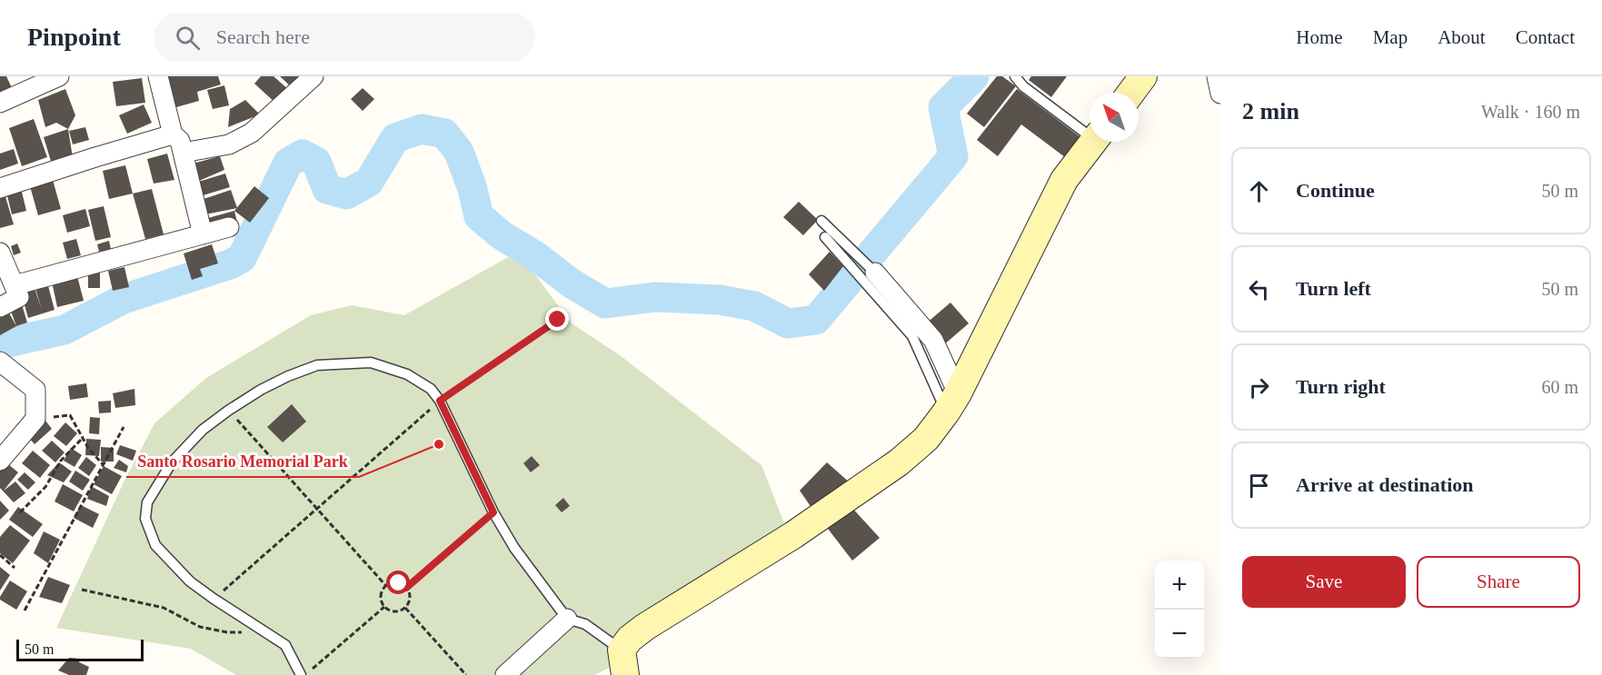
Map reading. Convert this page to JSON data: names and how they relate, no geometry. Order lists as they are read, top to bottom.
{
  "places": ["Santo Rosario Memorial Park"],
  "scale_bar": "50 m",
  "north": "top left",
  "page": {
    "header": "Pinpoint",
    "search": "Search here",
    "nav": [
      "Home",
      "Map",
      "About",
      "Contact"
    ],
    "heading": ["2 min", "Walk · 160 m"],
    "list": [
      ["Continue", "50 m"],
      ["Turn left", "50 m"],
      ["Turn right", "60 m"],
      "Arrive at destination"
    ],
    "buttons": ["Save", "Share"],
    "map_buttons": ["+", "−"],
    "scale": "50 m"
  }
}
